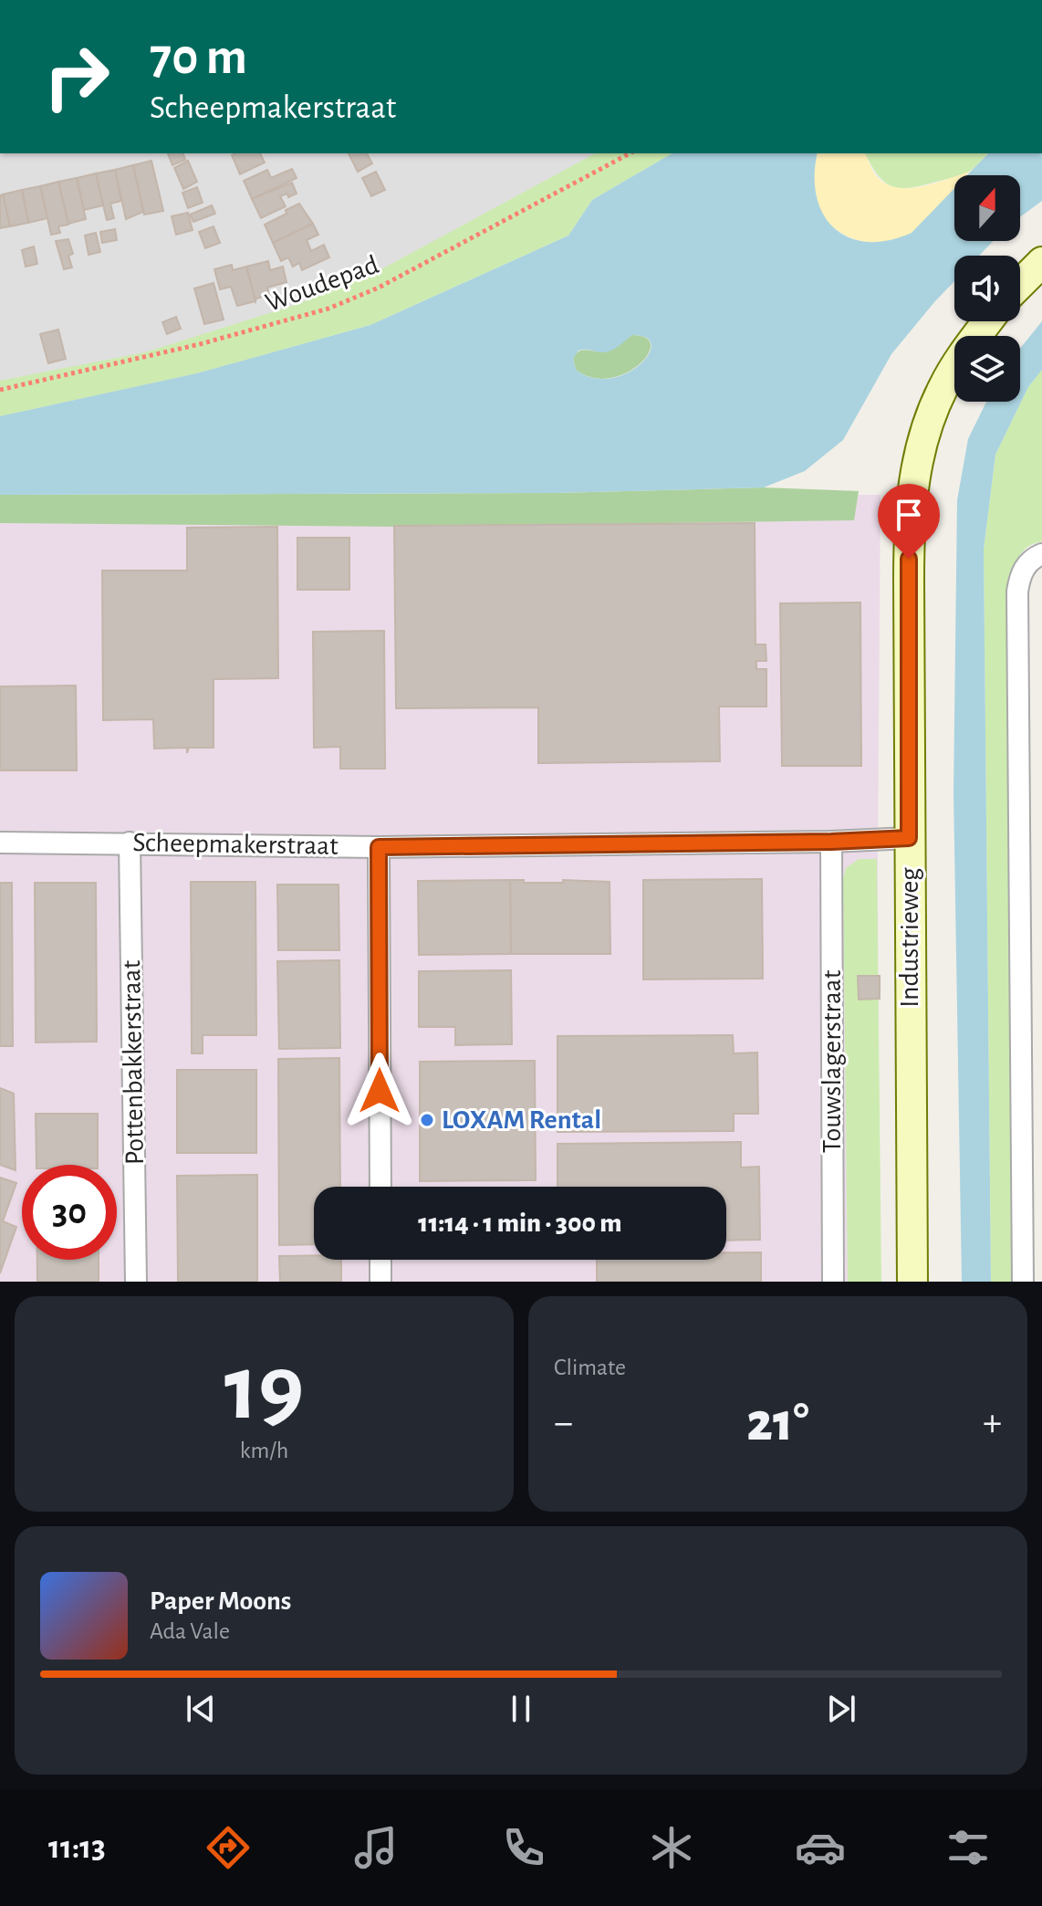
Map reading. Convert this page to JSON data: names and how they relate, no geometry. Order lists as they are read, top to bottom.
{
  "streets": {
    "street": [
      "Scheepmakerstraat",
      "Industrieweg",
      "Touwslagerstraat",
      "Pottenbakkerstraat"
    ],
    "path": ["Woudepad"]
  },
  "crossings": [
    ["Scheepmakerstraat", "Industrieweg"],
    ["Scheepmakerstraat", "Touwslagerstraat"],
    ["Scheepmakerstraat", "Pottenbakkerstraat"]
  ],
  "places": ["LOXAM Rental"],
  "north": "top",
  "page": {
    "turn": ["70 m", "Scheepmakerstraat"],
    "limit": "30",
    "trip": "11:14 · 1 min · 300 m",
    "tile": [
      ["19", "km/h"],
      "Climate"
    ],
    "heat": ["−", "21°", "+"],
    "song": ["Paper Moons", "Ada Vale"],
    "tabs": "11:13"
  }
}
